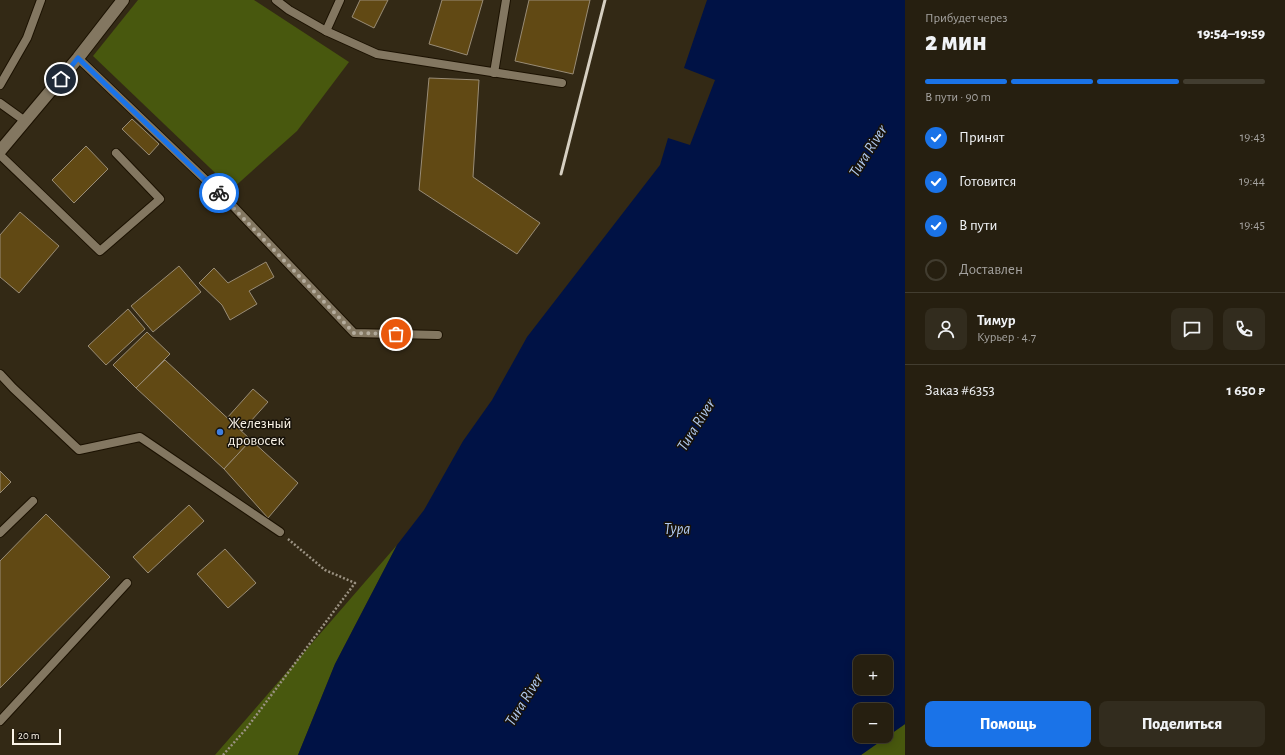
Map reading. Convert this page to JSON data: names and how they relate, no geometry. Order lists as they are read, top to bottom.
{
  "water": ["Tura River", "Тура"],
  "places": ["Железный дровосек"],
  "scale_bar": "20 m",
  "page": {
    "heading": ["2 мин", "Прибудет через", "19:54–19:59"],
    "panel": [
      "Тимур",
      "Курьер · 4.7",
      "Заказ #6353",
      "1 650 ₽"
    ],
    "bar": "В пути · 90 m",
    "list": [
      ["Принят", "19:43"],
      ["Готовится", "19:44"],
      ["В пути", "19:45"],
      "Доставлен"
    ],
    "map_buttons": ["+", "−"],
    "buttons": ["Помощь", "Поделиться"],
    "scale": "20 m"
  }
}
